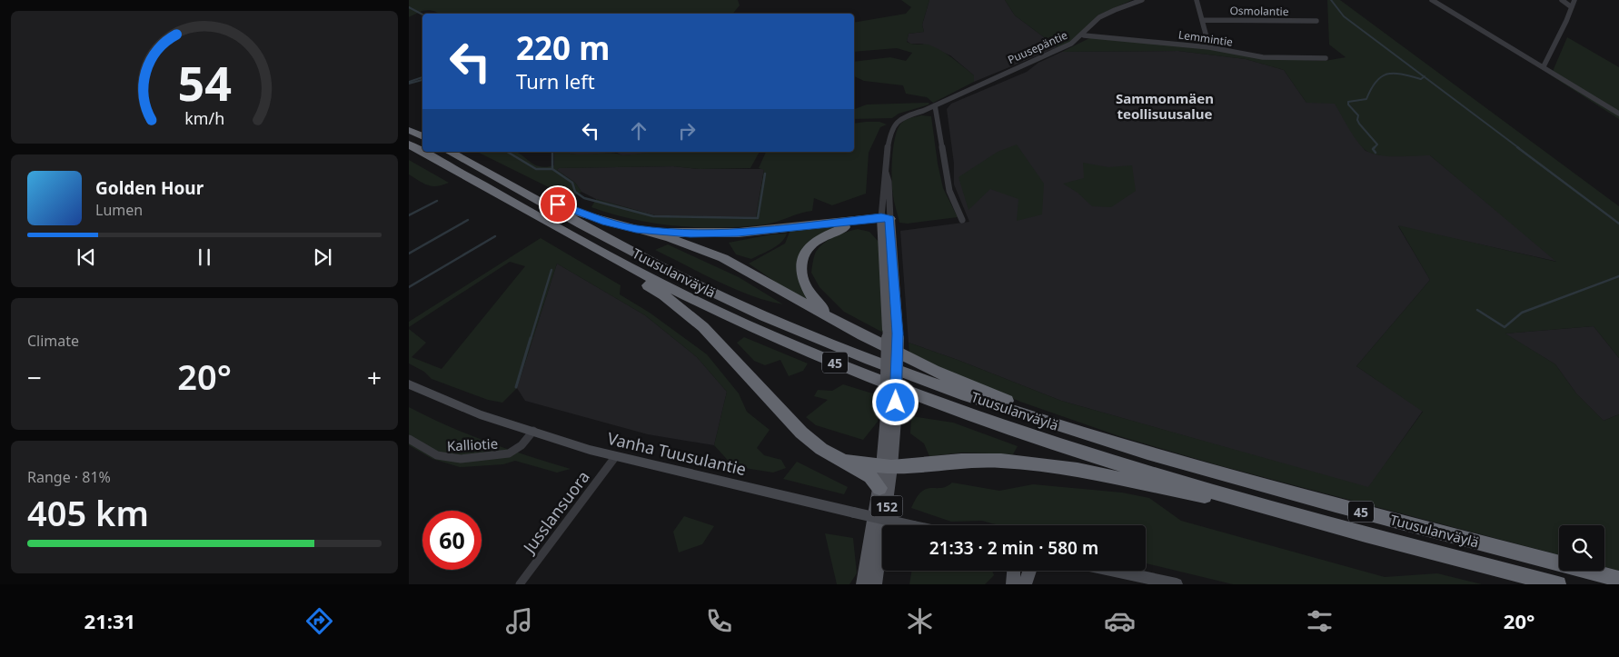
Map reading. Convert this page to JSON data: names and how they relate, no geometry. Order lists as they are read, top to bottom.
{
  "streets": {
    "highway": ["Tuusulanväylä", "45"],
    "main road": ["Vanha Tuusulantie", "152"],
    "street": [
      "Osmolantie",
      "Lemmintie",
      "Puusepäntie",
      "Kalliotie",
      "Jusslansuora"
    ]
  },
  "crossings": [
    ["Lemmintie", "Puusepäntie"],
    ["Puusepäntie", "152"],
    ["Kalliotie", "Vanha Tuusulantie"],
    ["Vanha Tuusulantie", "Jusslansuora"]
  ],
  "districts": ["Sammonmäen teollisuusalue"],
  "page": {
    "turn": ["220 m", "Turn left"],
    "song": ["Golden Hour", "Lumen"],
    "tile": [
      "Climate",
      ["Range · 81%", "405 km"]
    ],
    "heat": ["−", "20°", "+"],
    "limit": "60",
    "trip": "21:33 · 2 min · 580 m",
    "tabs": ["21:31", "20°"],
    "gauge": ["54", "km/h"]
  }
}
